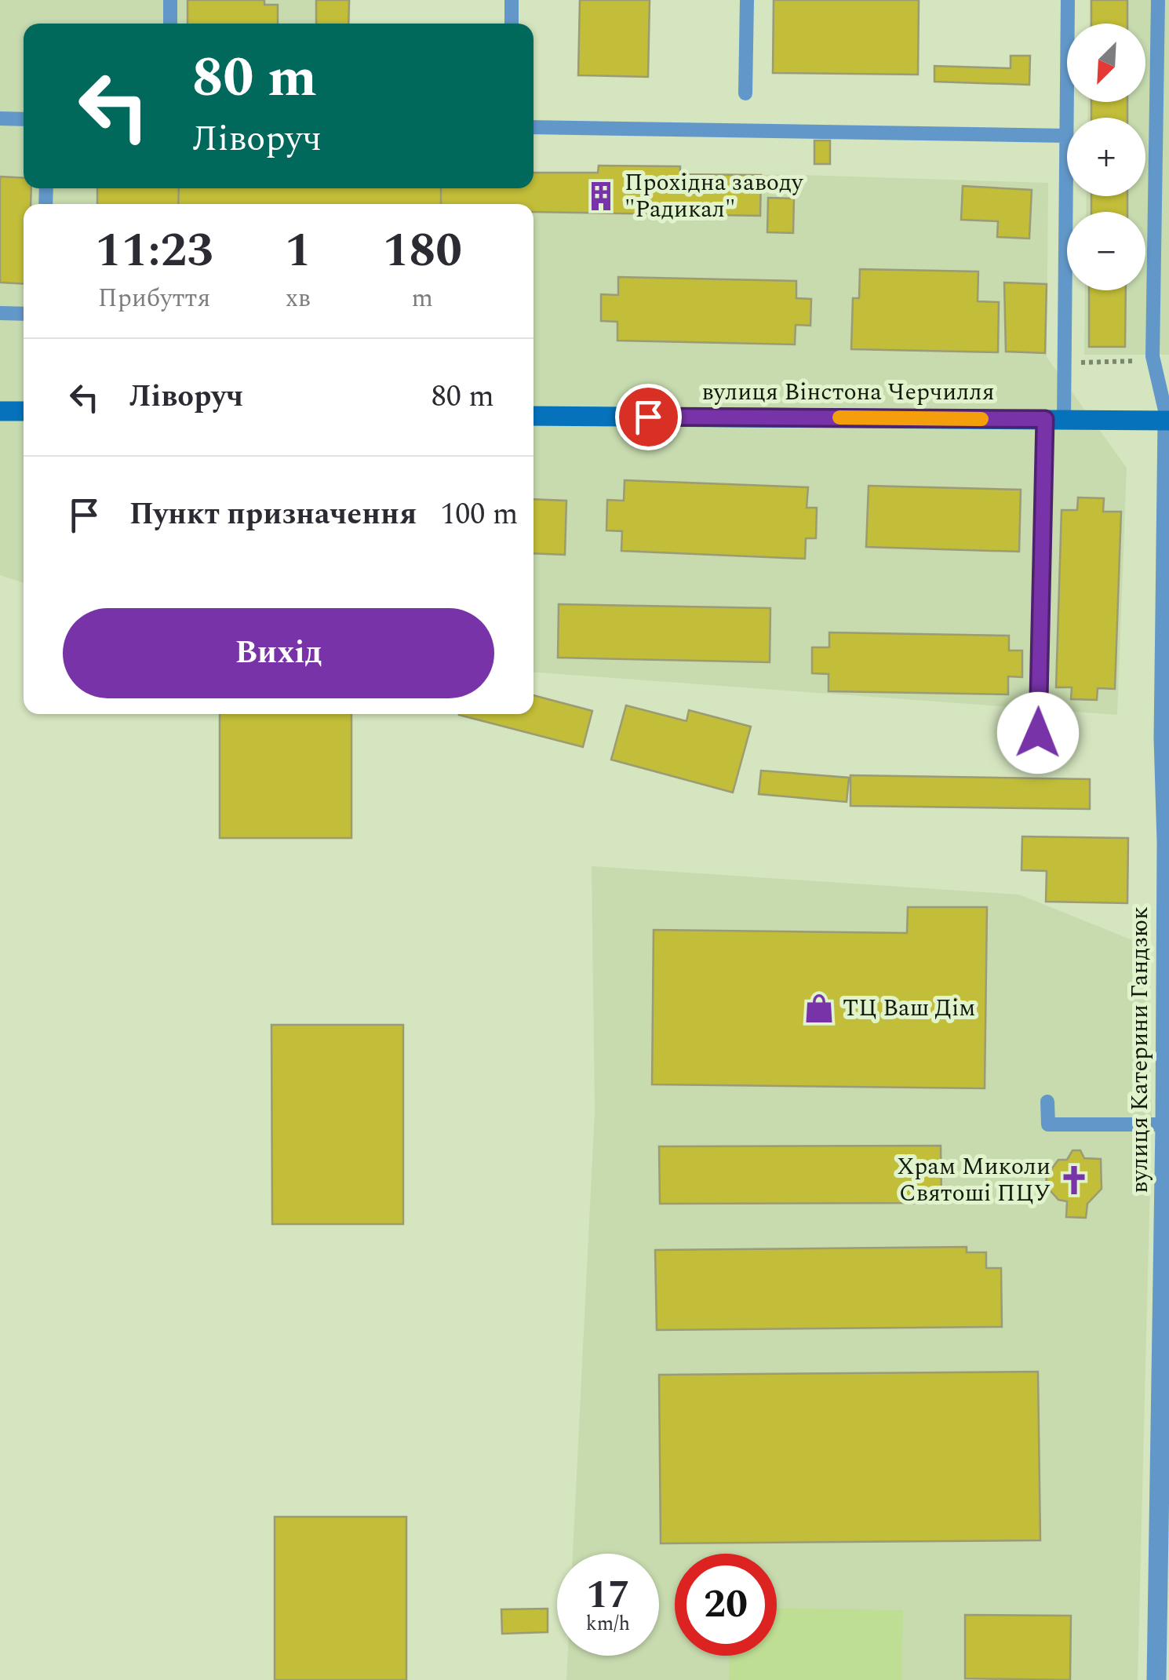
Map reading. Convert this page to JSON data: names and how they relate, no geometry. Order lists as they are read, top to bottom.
{
  "streets": {
    "street": ["вулиця Вінстона Черчилля", "вулиця Катерини Гандзюк"]
  },
  "crossings": [
    ["вулиця Вінстона Черчилля", "вулиця Катерини Гандзюк"]
  ],
  "places": {
    "building": ["Прохідна заводу \"Радикал\""],
    "shop": ["ТЦ Ваш Дім"],
    "church": ["Храм Миколи Святоші ПЦУ"]
  },
  "north": "bottom left",
  "page": {
    "map_buttons": ["+", "−"],
    "turn": ["80 m", "Ліворуч"],
    "eta": [
      "11:23",
      "Прибуття",
      "1",
      "хв",
      "180",
      "m"
    ],
    "list": [
      {
        "name": "Ліворуч",
        "value": "80 m"
      },
      {
        "name": "Пункт призначення",
        "value": "100 m"
      }
    ],
    "buttons": "Вихід",
    "speed": "17 km/h",
    "limit": "20"
  }
}
